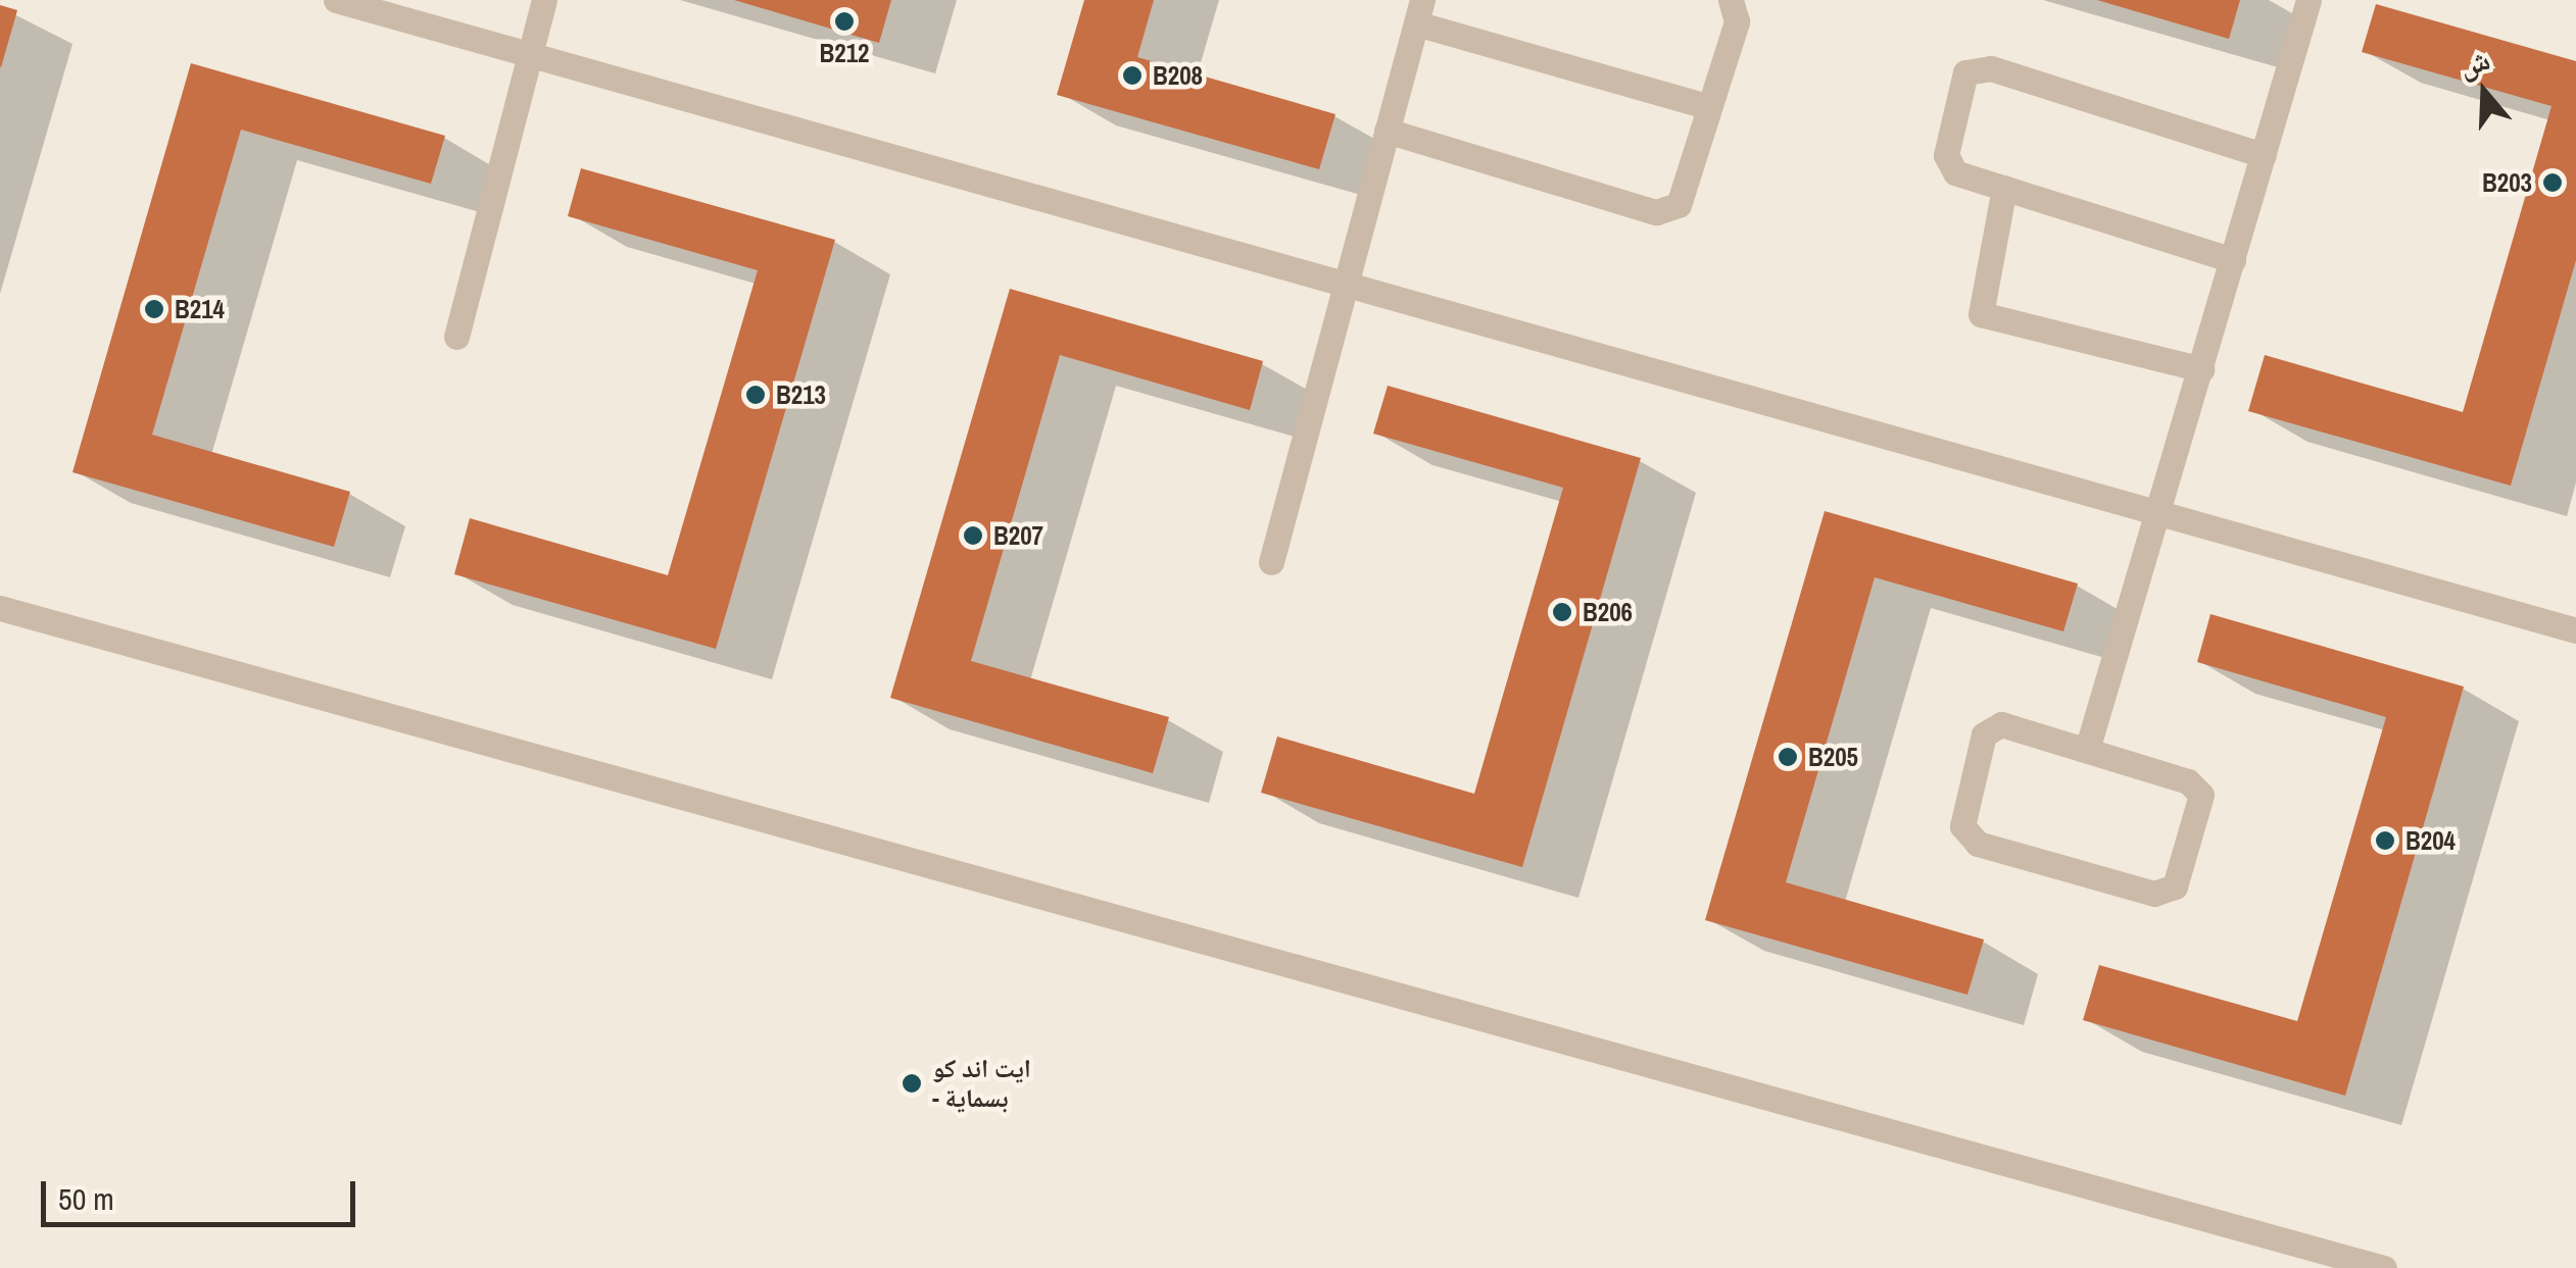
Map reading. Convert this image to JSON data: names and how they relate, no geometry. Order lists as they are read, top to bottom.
{
  "places": [
    "B212",
    "B208",
    "B203",
    "B214",
    "B213",
    "B207",
    "B206",
    "B205",
    "B204",
    "ايت اند كو - بسماية"
  ],
  "scale_bar": "50 m",
  "north": "top"
}
